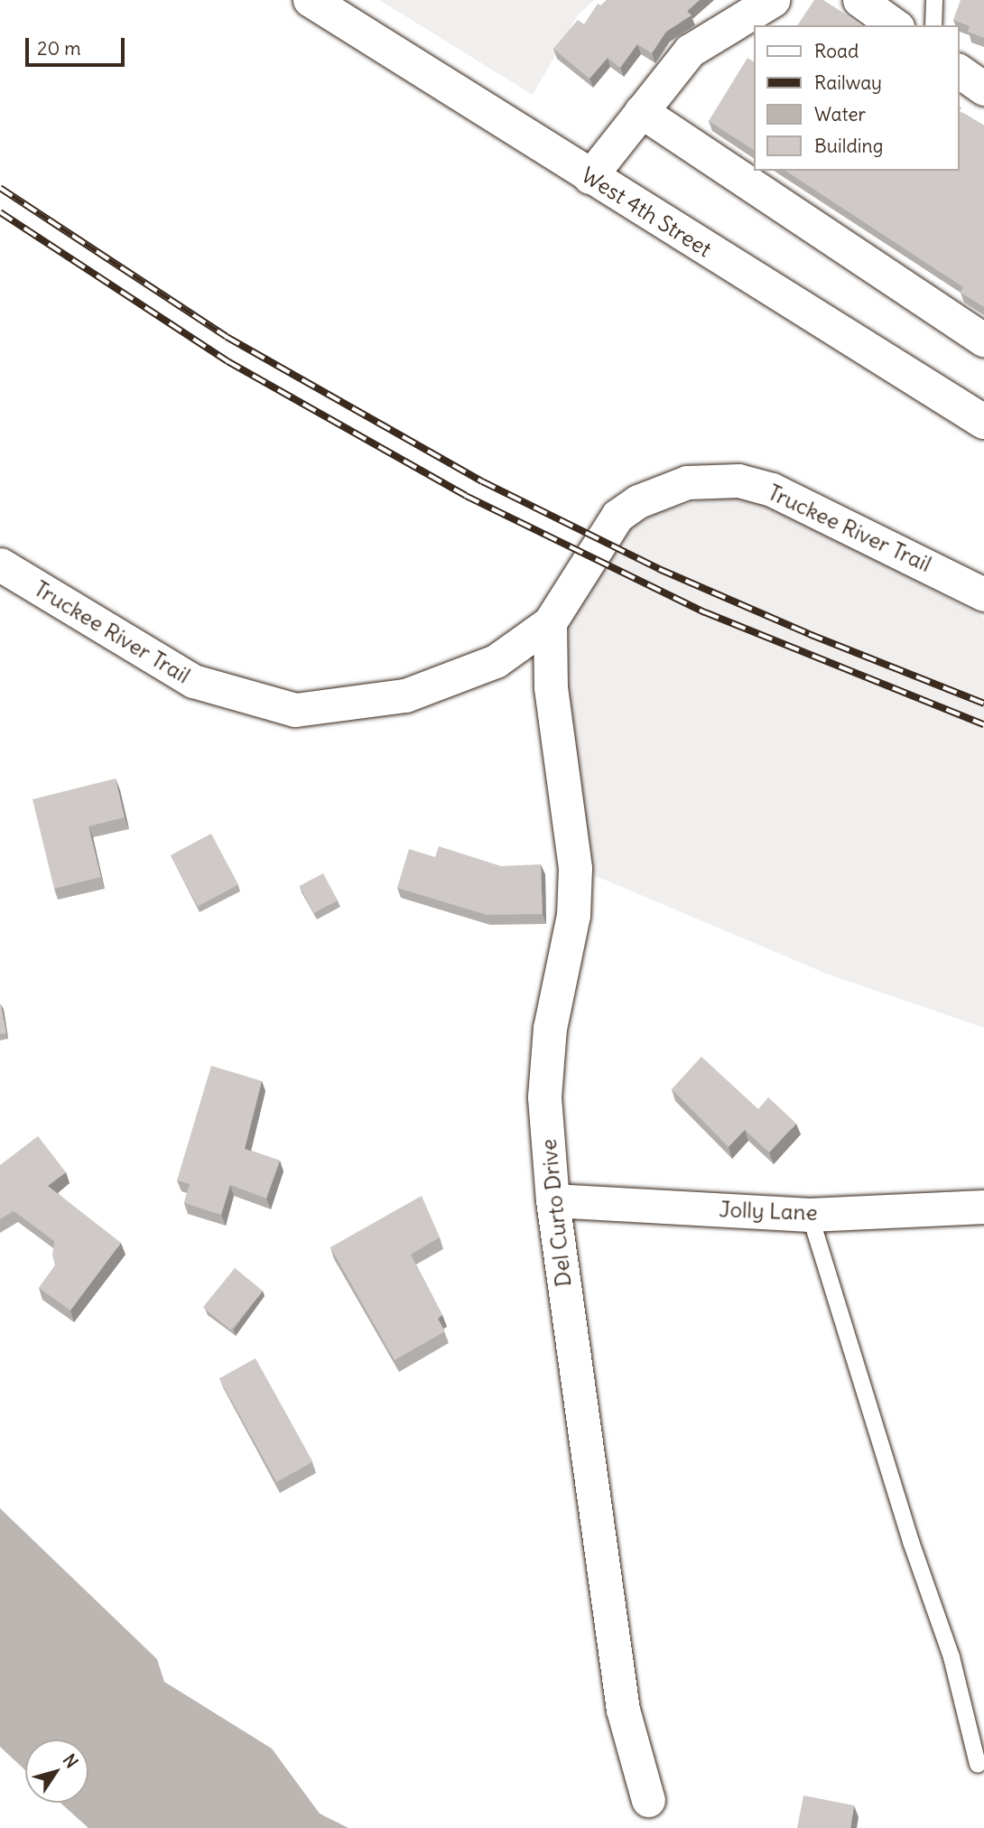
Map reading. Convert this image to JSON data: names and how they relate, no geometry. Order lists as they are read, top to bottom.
{
  "streets": {
    "main road": ["West 4th Street"],
    "street": ["Truckee River Trail", "Jolly Lane", "Del Curto Drive"]
  },
  "crossings": [
    ["Truckee River Trail", "Del Curto Drive"],
    ["Jolly Lane", "Del Curto Drive"]
  ],
  "legend": [
    "Road",
    "Railway",
    "Water",
    "Building"
  ],
  "scale_bar": "20 m",
  "north": "top right"
}
